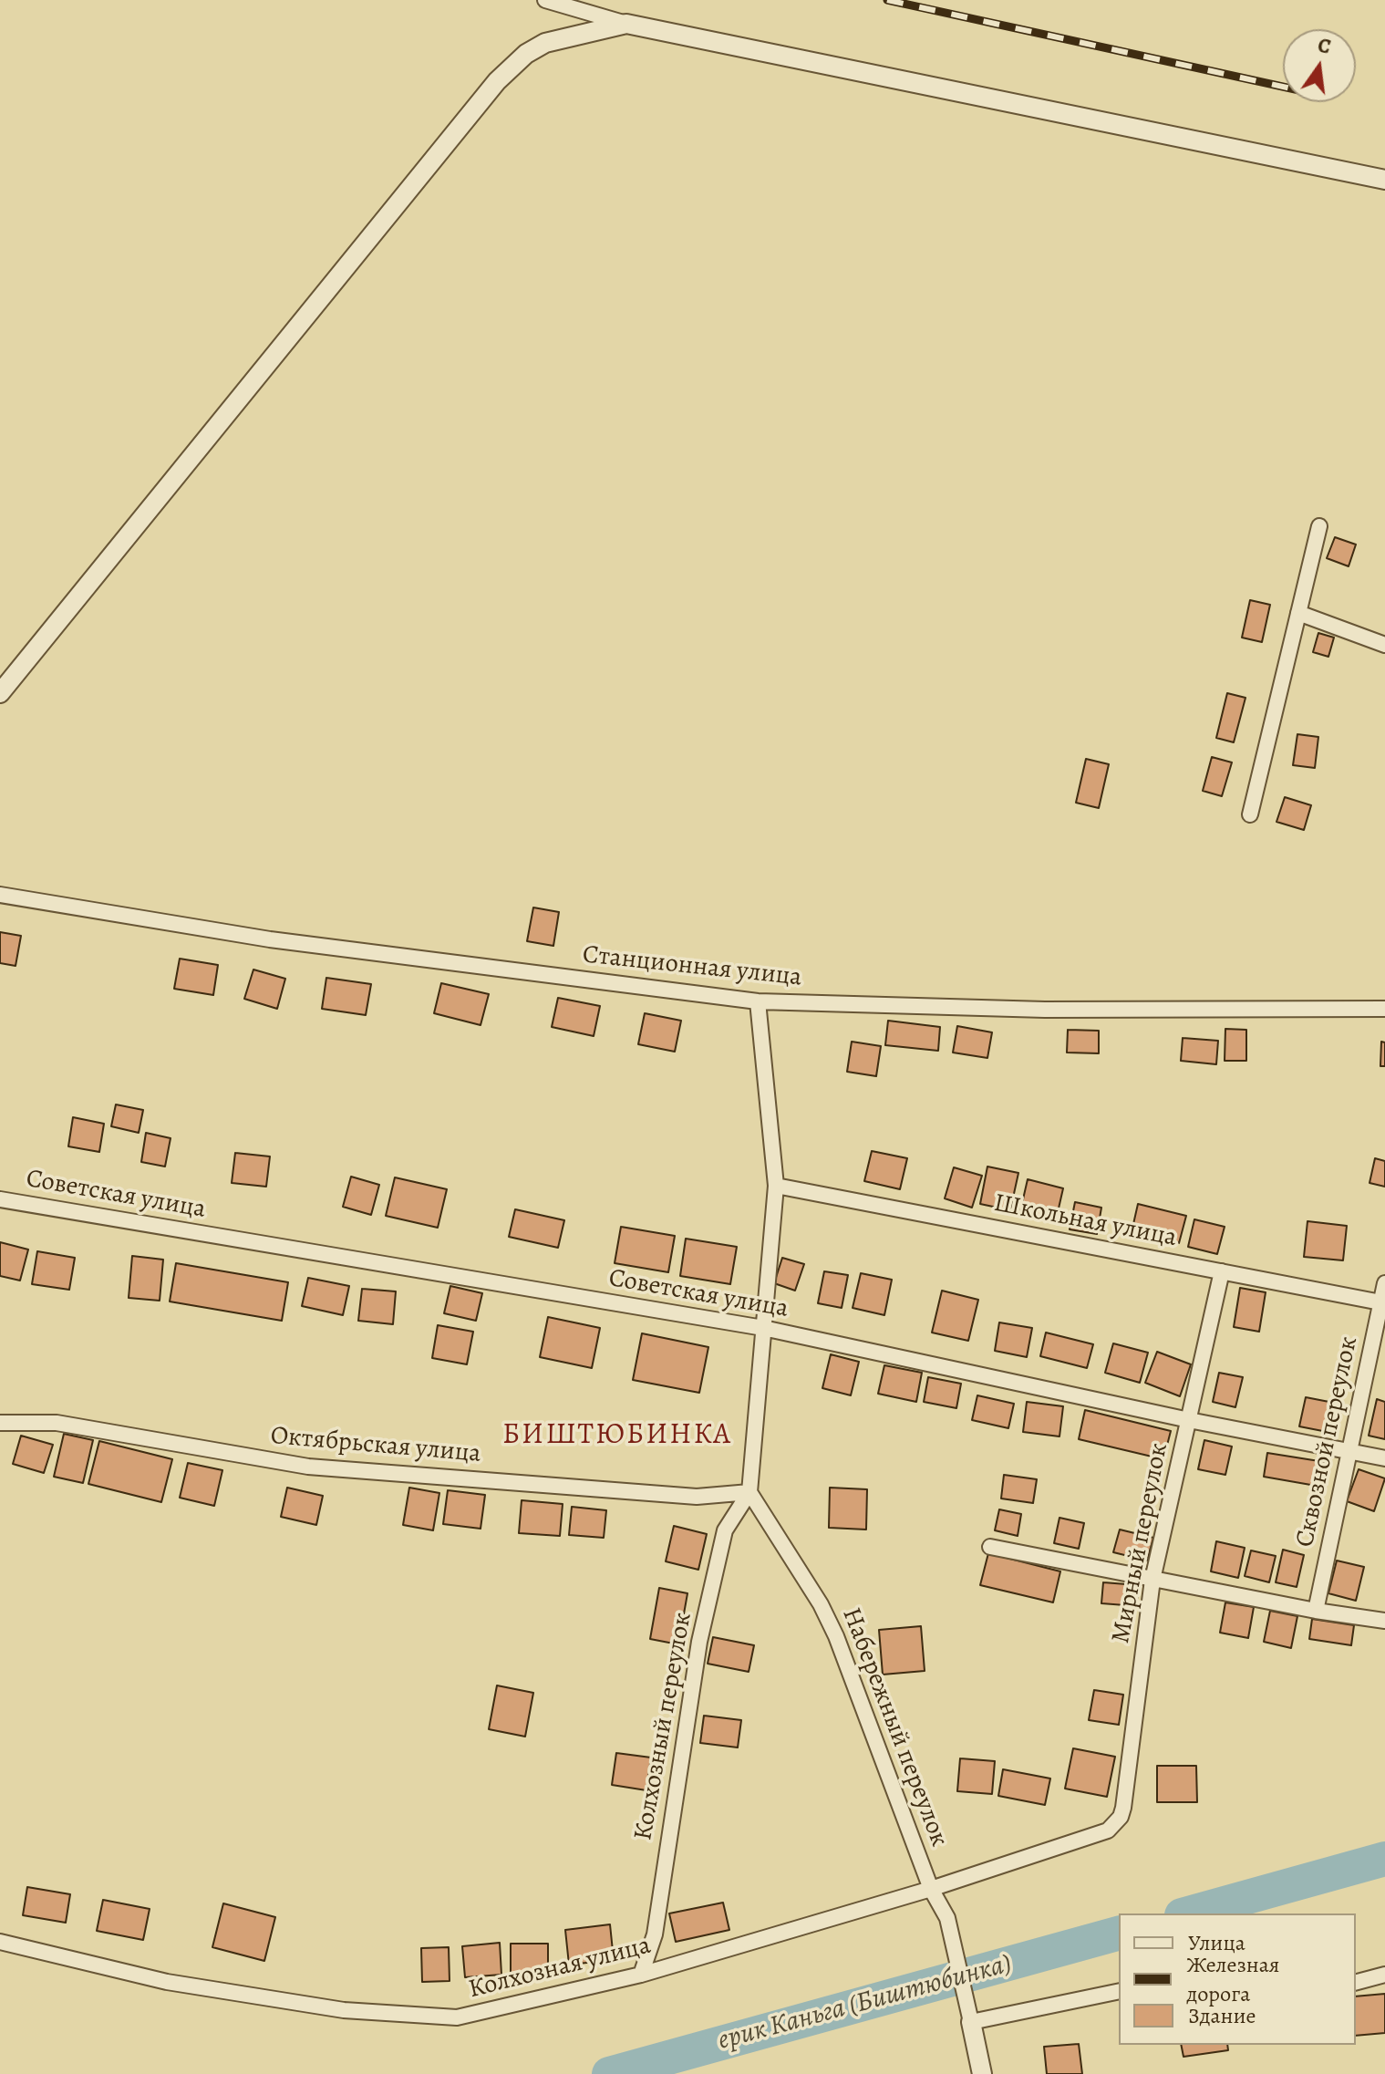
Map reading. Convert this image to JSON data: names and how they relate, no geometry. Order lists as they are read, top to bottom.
{
  "streets": {
    "street": [
      "Станционная улица",
      "Советская улица",
      "Школьная улица",
      "Сквозной переулок",
      "Октябрьская улица",
      "Мирный переулок",
      "Колхозный переулок",
      "Набережный переулок",
      "Колхозная улица"
    ]
  },
  "crossings": [
    ["Советская улица", "Сквозной переулок"],
    ["Советская улица", "Мирный переулок"],
    ["Школьная улица", "Сквозной переулок"],
    ["Школьная улица", "Мирный переулок"],
    ["Октябрьская улица", "Колхозный переулок"],
    ["Октябрьская улица", "Набережный переулок"],
    ["Мирный переулок", "Колхозная улица"],
    ["Колхозный переулок", "Набережный переулок"],
    ["Колхозный переулок", "Колхозная улица"],
    ["Набережный переулок", "Колхозная улица"]
  ],
  "districts": ["БИШТЮБИНКА"],
  "water": ["ерик Каньга (Биштюбинка)"],
  "legend": ["Улица", "Железная дорога", "Здание"],
  "north": "top"
}
